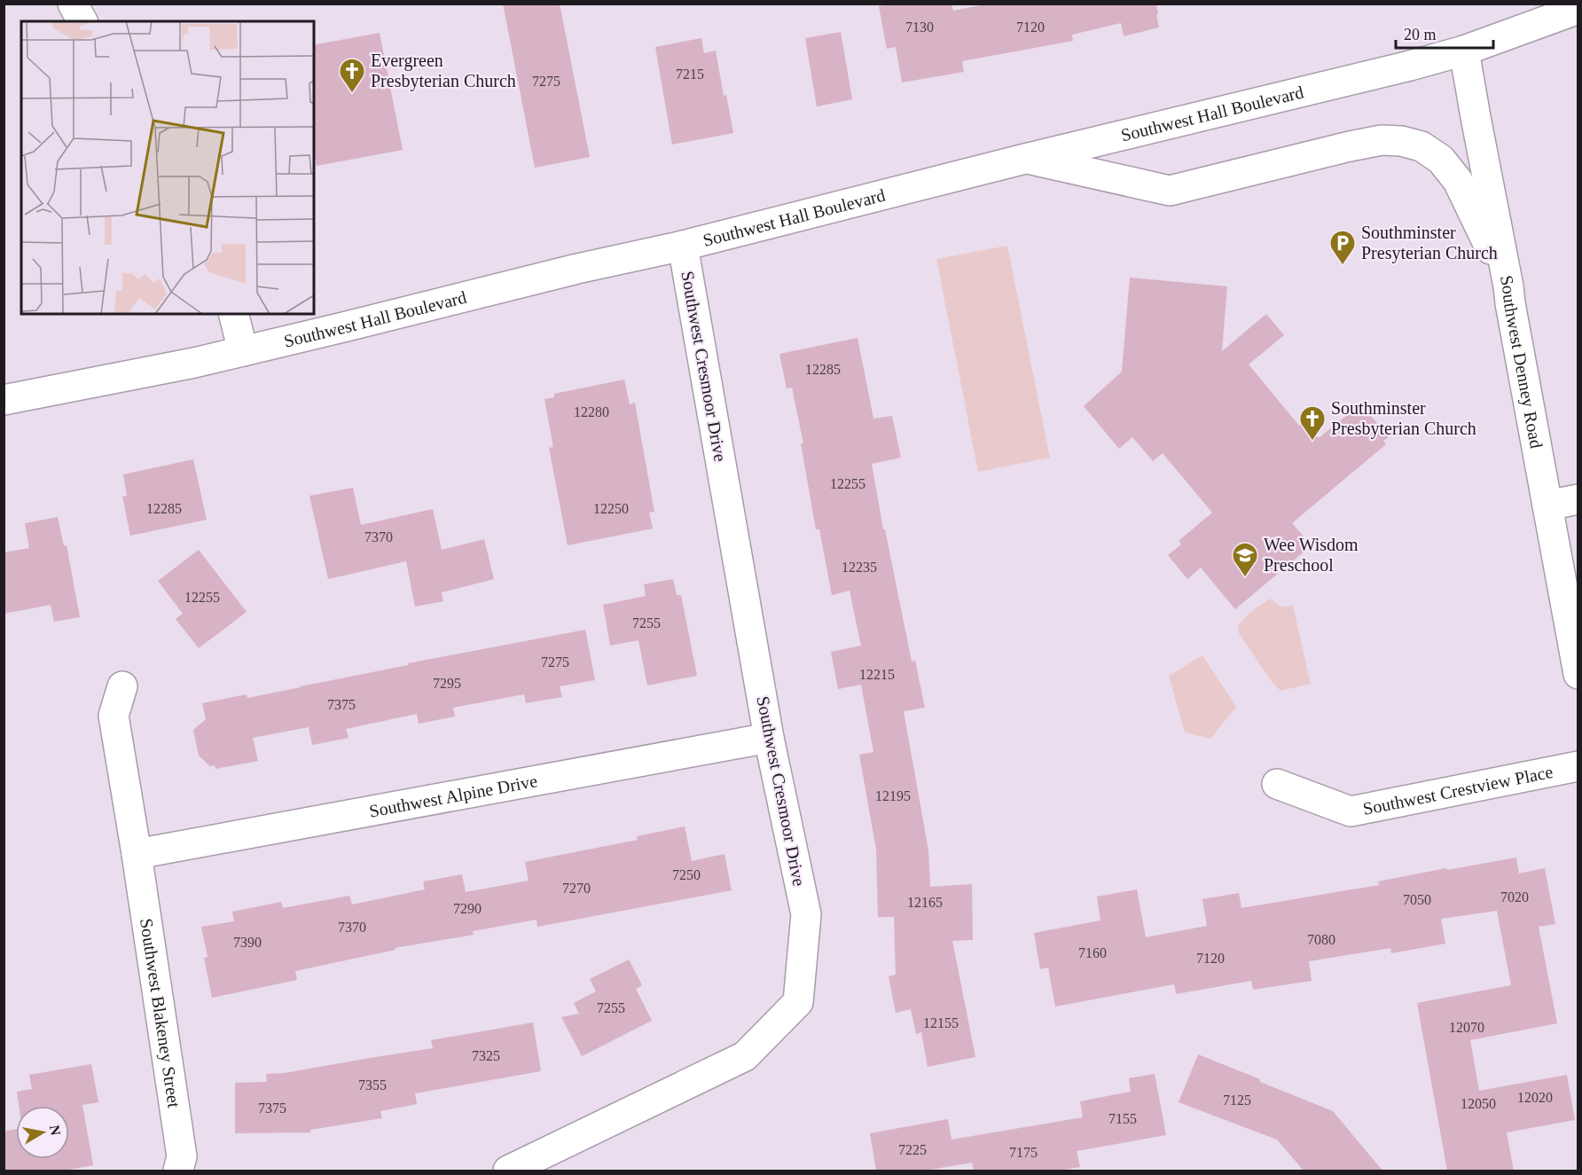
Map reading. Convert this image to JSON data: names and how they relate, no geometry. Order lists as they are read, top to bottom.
{
  "streets": {
    "street": [
      "Southwest Hall Boulevard",
      "Southwest Denney Road",
      "Southwest Cresmoor Drive",
      "Southwest Crestview Place",
      "Southwest Alpine Drive",
      "Southwest Blakeney Street"
    ]
  },
  "crossings": [
    ["Southwest Hall Boulevard", "Southwest Denney Road"],
    ["Southwest Hall Boulevard", "Southwest Cresmoor Drive"],
    ["Southwest Cresmoor Drive", "Southwest Alpine Drive"],
    ["Southwest Alpine Drive", "Southwest Blakeney Street"]
  ],
  "places": {
    "church": ["Evergreen Presbyterian Church", "Southminster Presbyterian Church"],
    "parking": ["Southminster Presyterian Church"],
    "school or university": ["Wee Wisdom Preschool"]
  },
  "house_numbers": [
    "7130",
    "7120",
    "7215",
    "7275",
    "12285",
    "12280",
    "12255",
    "12285",
    "12250",
    "7370",
    "12235",
    "12255",
    "7255",
    "7275",
    "12215",
    "7295",
    "7375",
    "12195",
    "7250",
    "7270",
    "7020",
    "7050",
    "12165",
    "7290",
    "7370",
    "7080",
    "7390",
    "7160",
    "7120",
    "7255",
    "12155",
    "12070",
    "7325",
    "7355",
    "12020",
    "7125",
    "12050",
    "7375",
    "7155",
    "7225",
    "7175"
  ],
  "scale_bar": "20 m",
  "north": "right"
}
